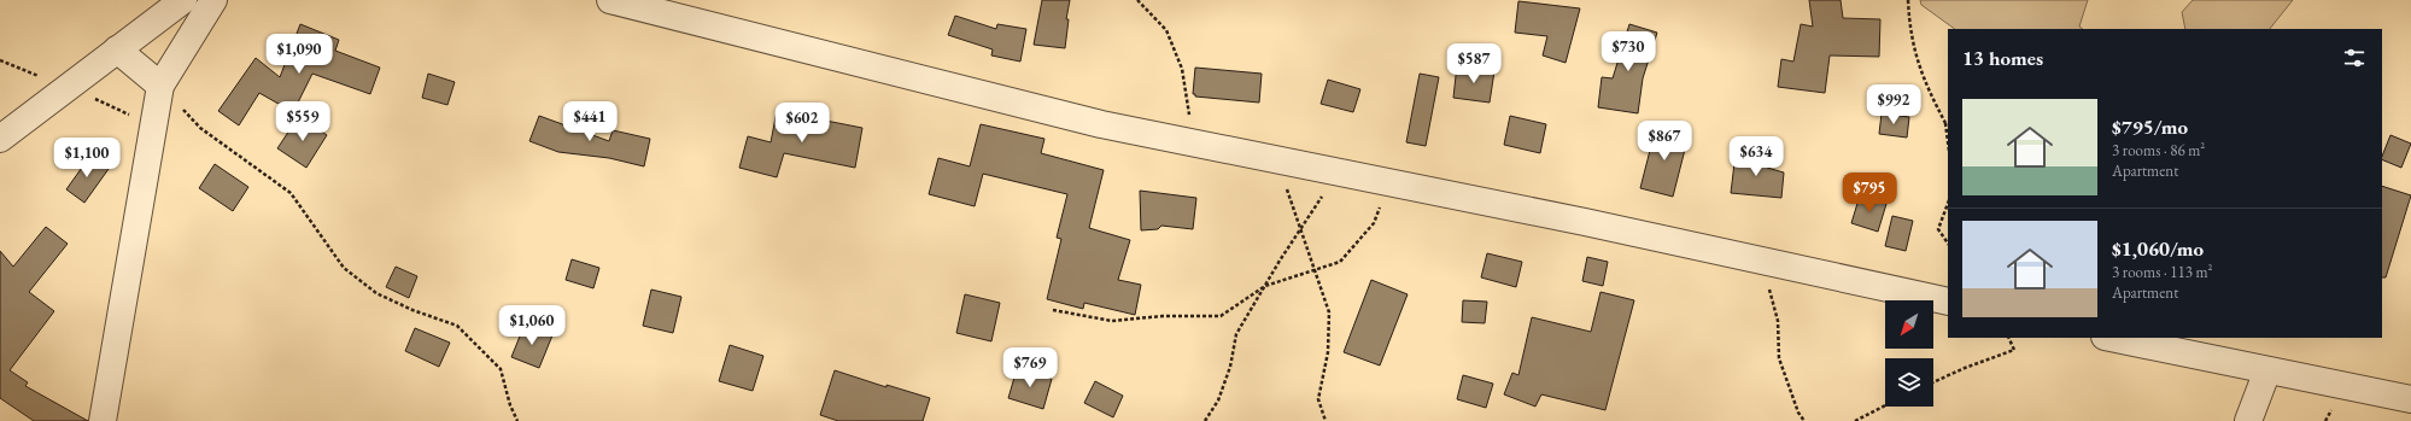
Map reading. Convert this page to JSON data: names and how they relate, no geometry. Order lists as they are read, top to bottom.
{
  "north": "bottom left",
  "page": {
    "heading": "13 homes",
    "price": [
      "$730",
      "$1,090",
      "$587",
      "$992",
      "$559",
      "$441",
      "$602",
      "$867",
      "$634",
      "$1,100",
      "$795",
      "$1,060",
      "$769"
    ],
    "list": [
      {
        "name": "$795/mo",
        "note": "3 rooms · 86 m² · Apartment"
      },
      {
        "name": "$1,060/mo",
        "note": "3 rooms · 113 m² · Apartment"
      }
    ]
  }
}
